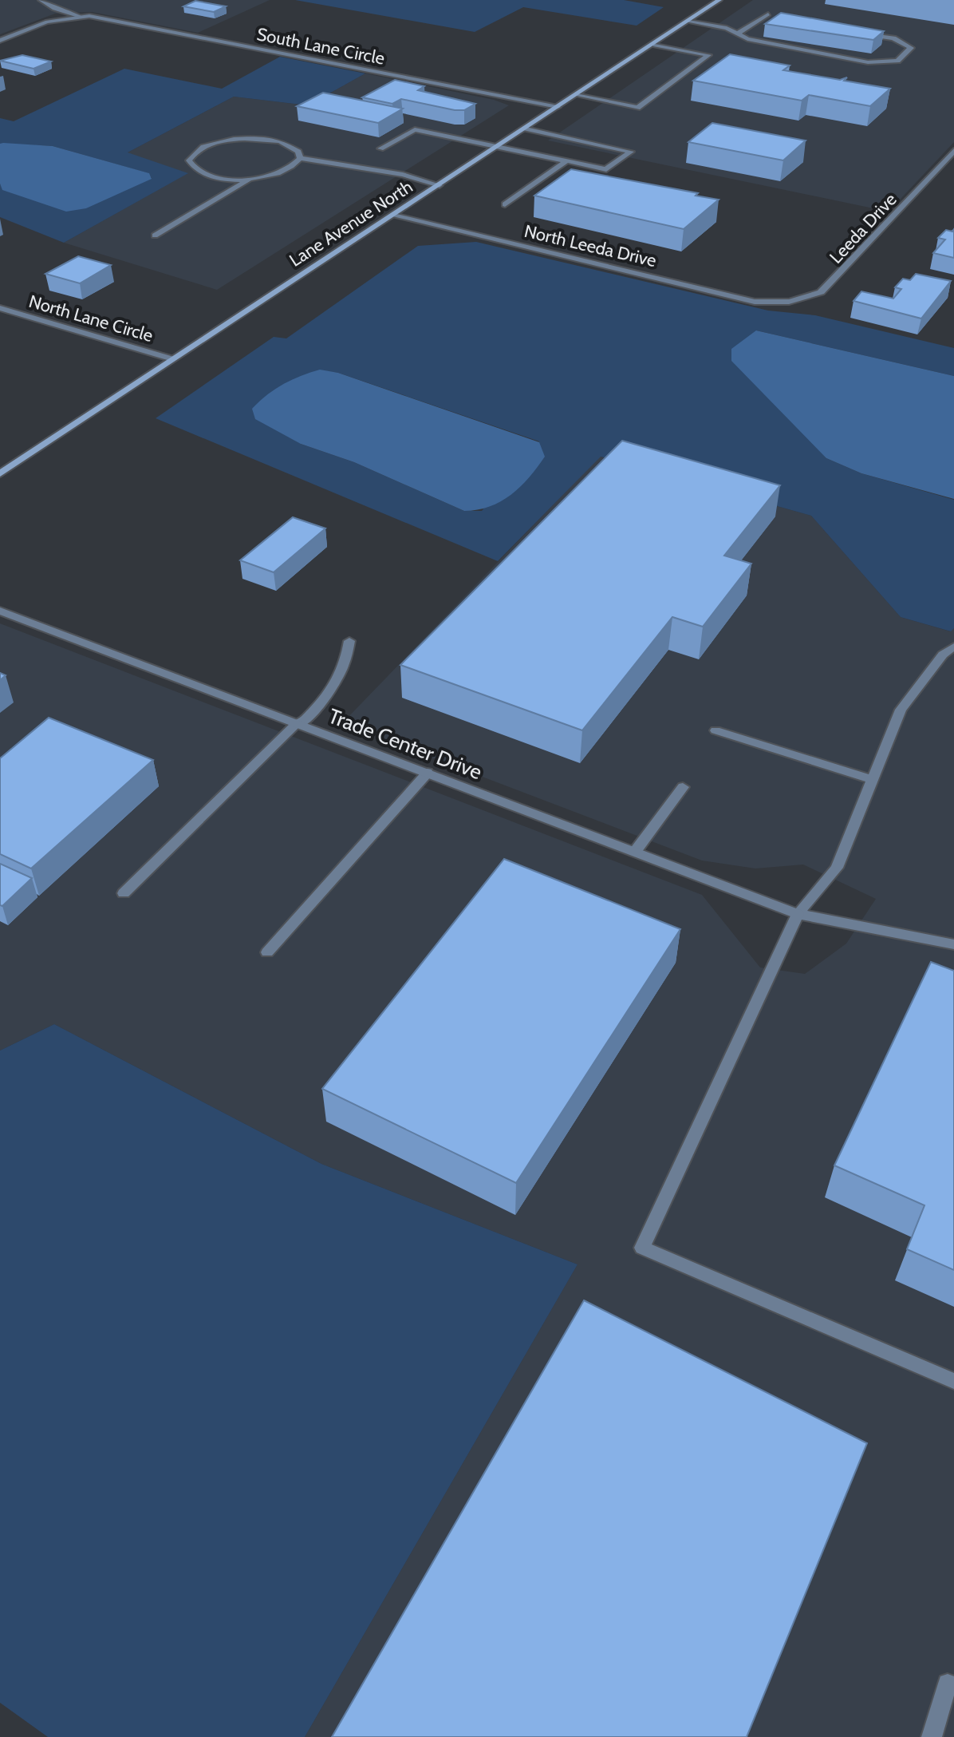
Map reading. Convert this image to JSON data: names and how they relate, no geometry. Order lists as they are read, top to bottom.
{
  "streets": {
    "main road": ["Lane Avenue North"],
    "street": [
      "South Lane Circle",
      "Leeda Drive",
      "North Leeda Drive",
      "North Lane Circle",
      "Trade Center Drive"
    ]
  },
  "crossings": [
    ["South Lane Circle", "Lane Avenue North"],
    ["Lane Avenue North", "North Leeda Drive"],
    ["Lane Avenue North", "North Lane Circle"],
    ["Leeda Drive", "North Leeda Drive"]
  ]
}
